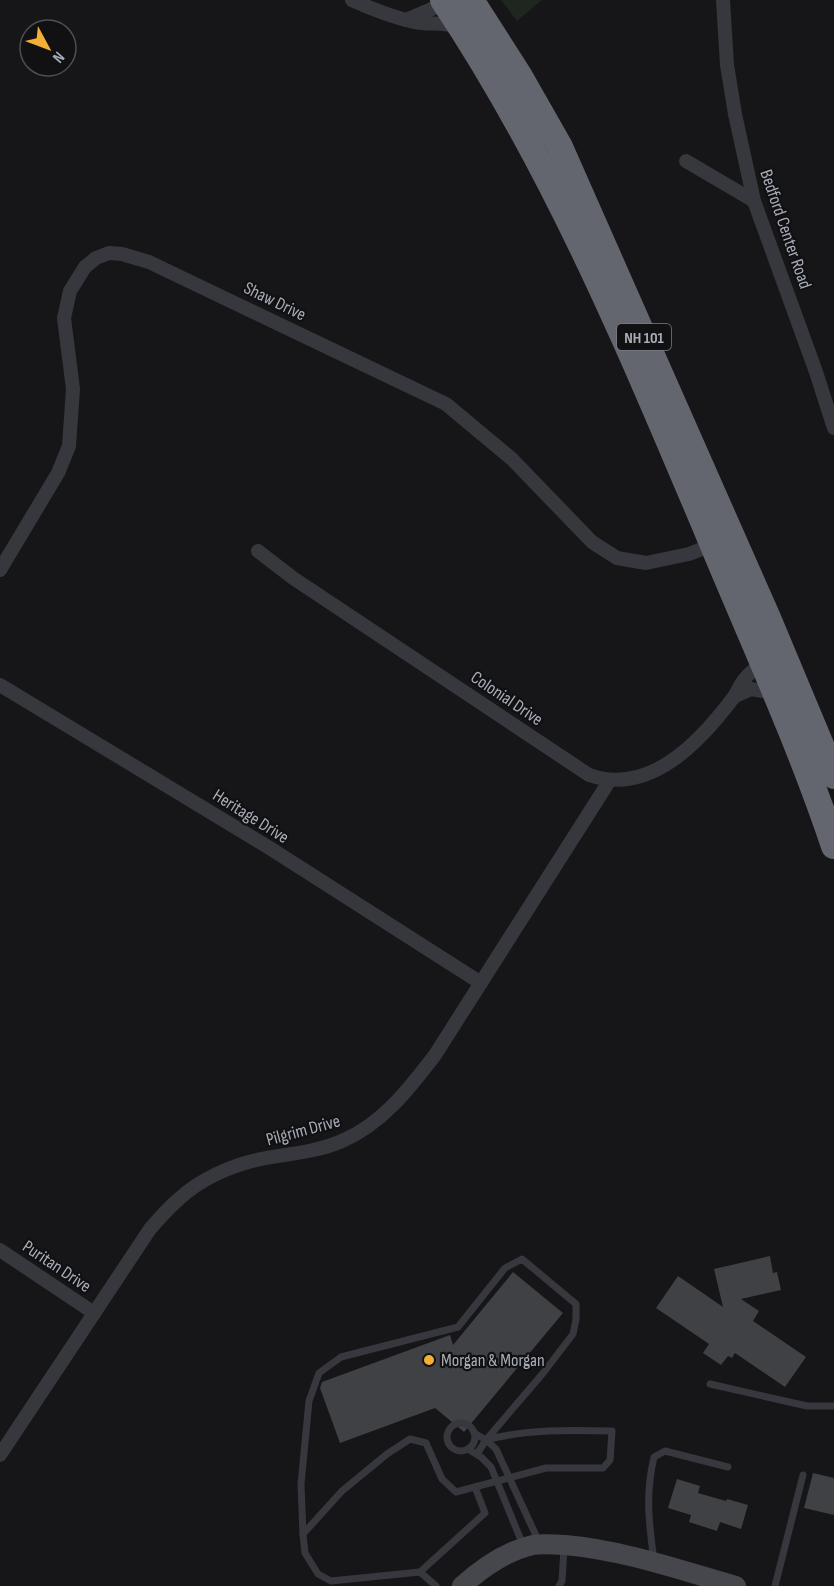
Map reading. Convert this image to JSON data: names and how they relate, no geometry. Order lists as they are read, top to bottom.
{
  "streets": {
    "highway": ["NH 101"],
    "street": [
      "Bedford Center Road",
      "Shaw Drive",
      "Colonial Drive",
      "Heritage Drive",
      "Pilgrim Drive",
      "Puritan Drive"
    ]
  },
  "crossings": [
    ["Shaw Drive", "NH 101"],
    ["NH 101", "Colonial Drive"],
    ["Colonial Drive", "Pilgrim Drive"],
    ["Heritage Drive", "Pilgrim Drive"],
    ["Pilgrim Drive", "Puritan Drive"]
  ],
  "places": ["Morgan & Morgan"],
  "north": "bottom right"
}
